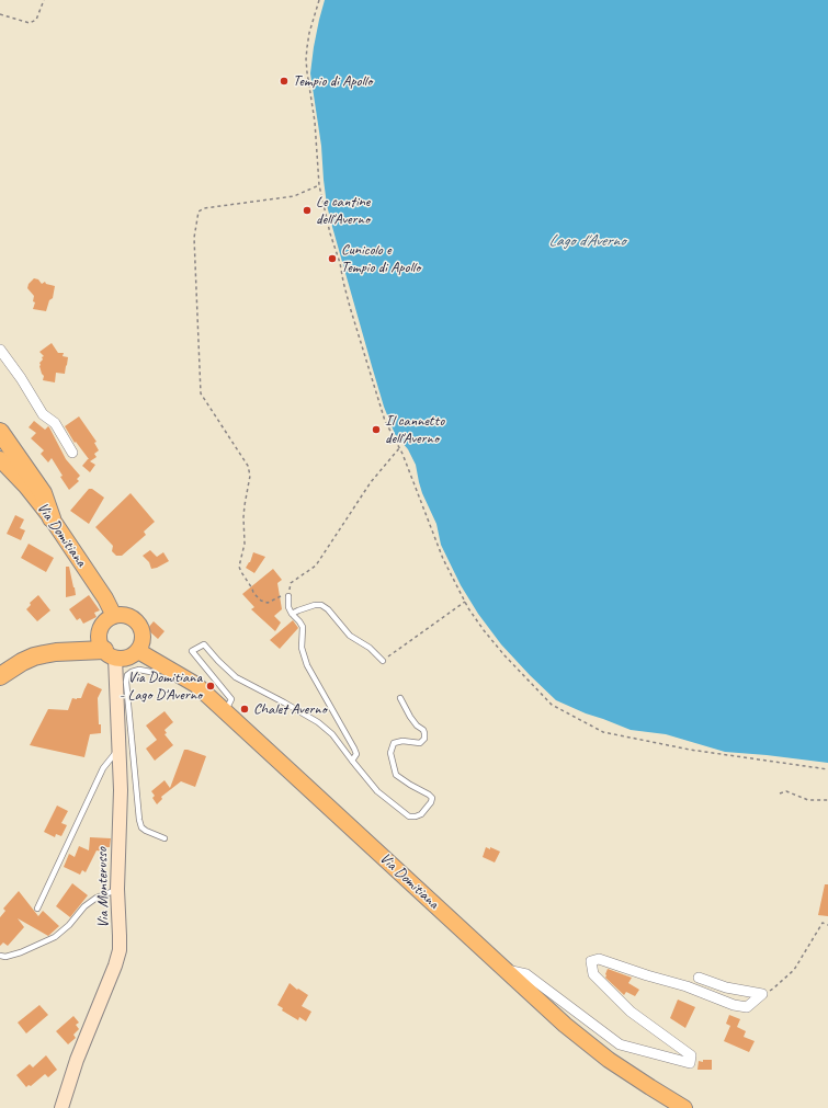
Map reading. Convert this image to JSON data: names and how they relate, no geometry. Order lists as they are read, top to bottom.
{
  "streets": {
    "main road": ["Via Domitiana"],
    "street": ["Via Monterusso"]
  },
  "crossings": [
    ["Via Domitiana", "Via Monterusso"]
  ],
  "water": ["Lago d'Averno"],
  "places": [
    "Tempio di Apollo",
    "Le cantine dell'Averno",
    "Cunicolo e Tempio di Apollo",
    "Il cannetto dell'Averno",
    "Via Domitiana - Lago D'Averno",
    "Chalet Averno"
  ]
}
